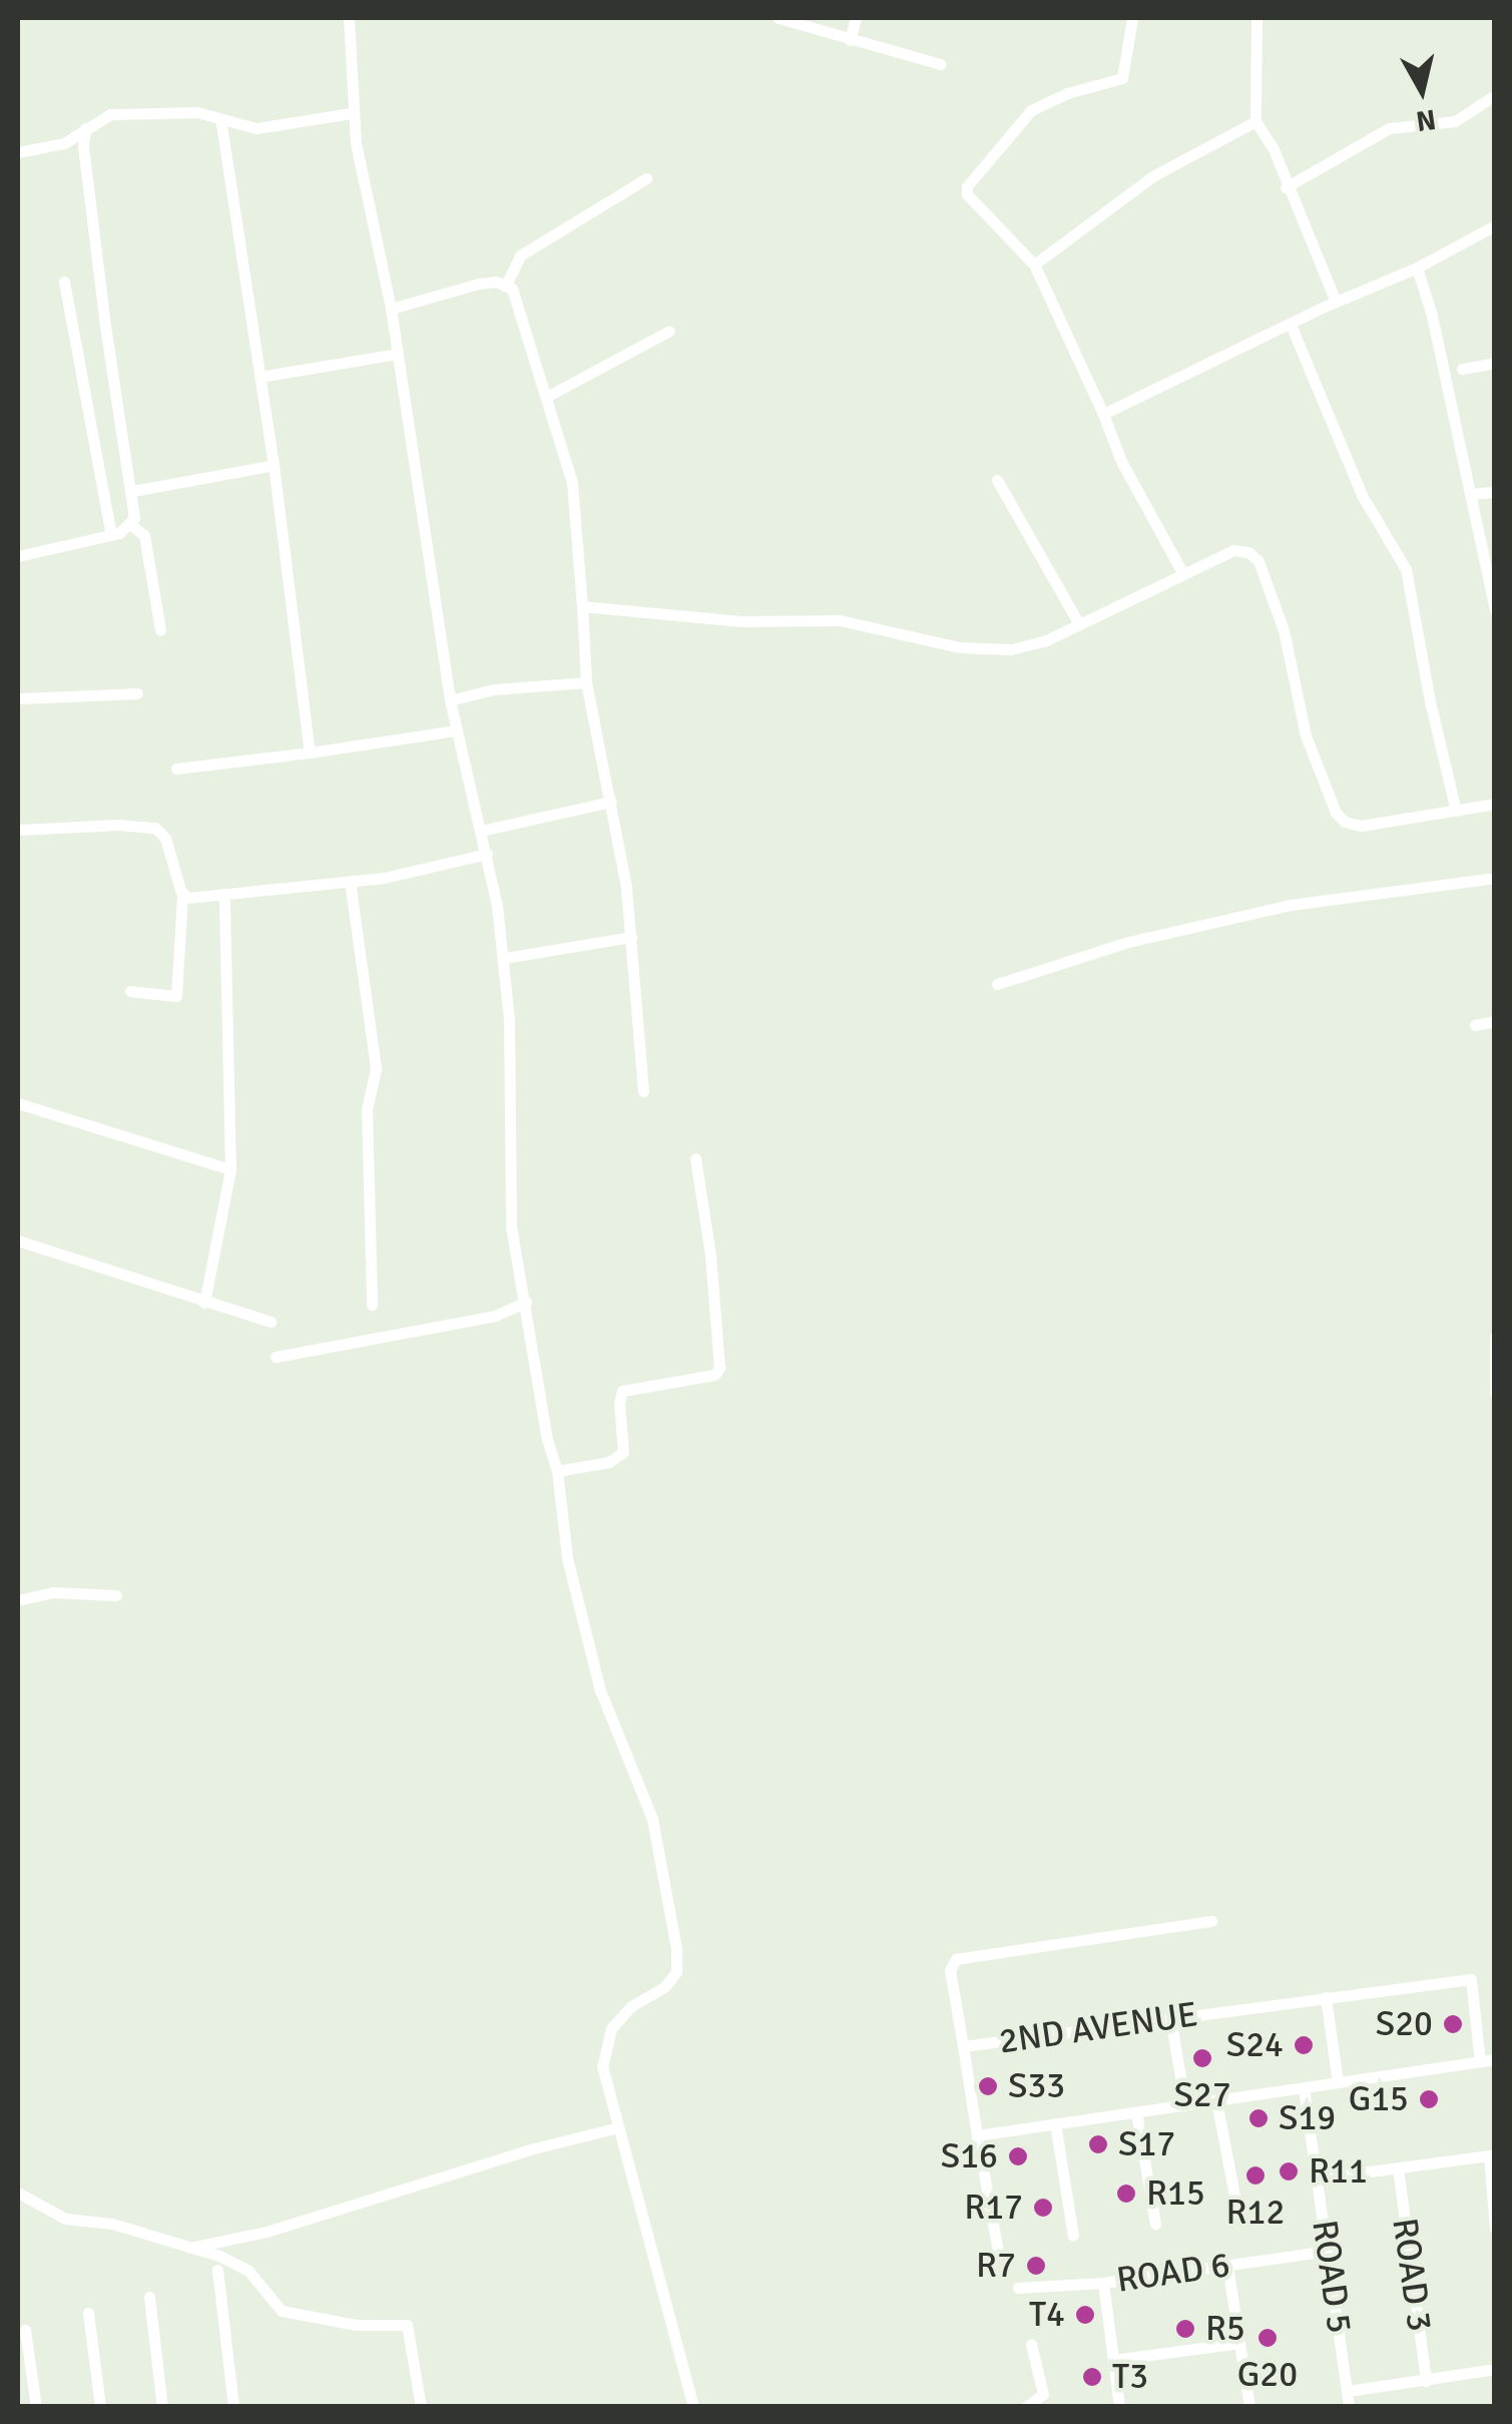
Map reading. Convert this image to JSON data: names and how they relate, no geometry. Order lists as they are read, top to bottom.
{
  "streets": {
    "street": [
      "2ND AVENUE",
      "ROAD 6",
      "ROAD 3",
      "ROAD 5"
    ]
  },
  "crossings": [
    ["ROAD 6", "ROAD 5"]
  ],
  "places": [
    "S20",
    "S24",
    "S27",
    "S33",
    "G15",
    "S19",
    "S17",
    "S16",
    "R11",
    "R12",
    "R15",
    "R17",
    "R7",
    "T4",
    "R5",
    "G20",
    "T3"
  ],
  "north": "bottom"
}
